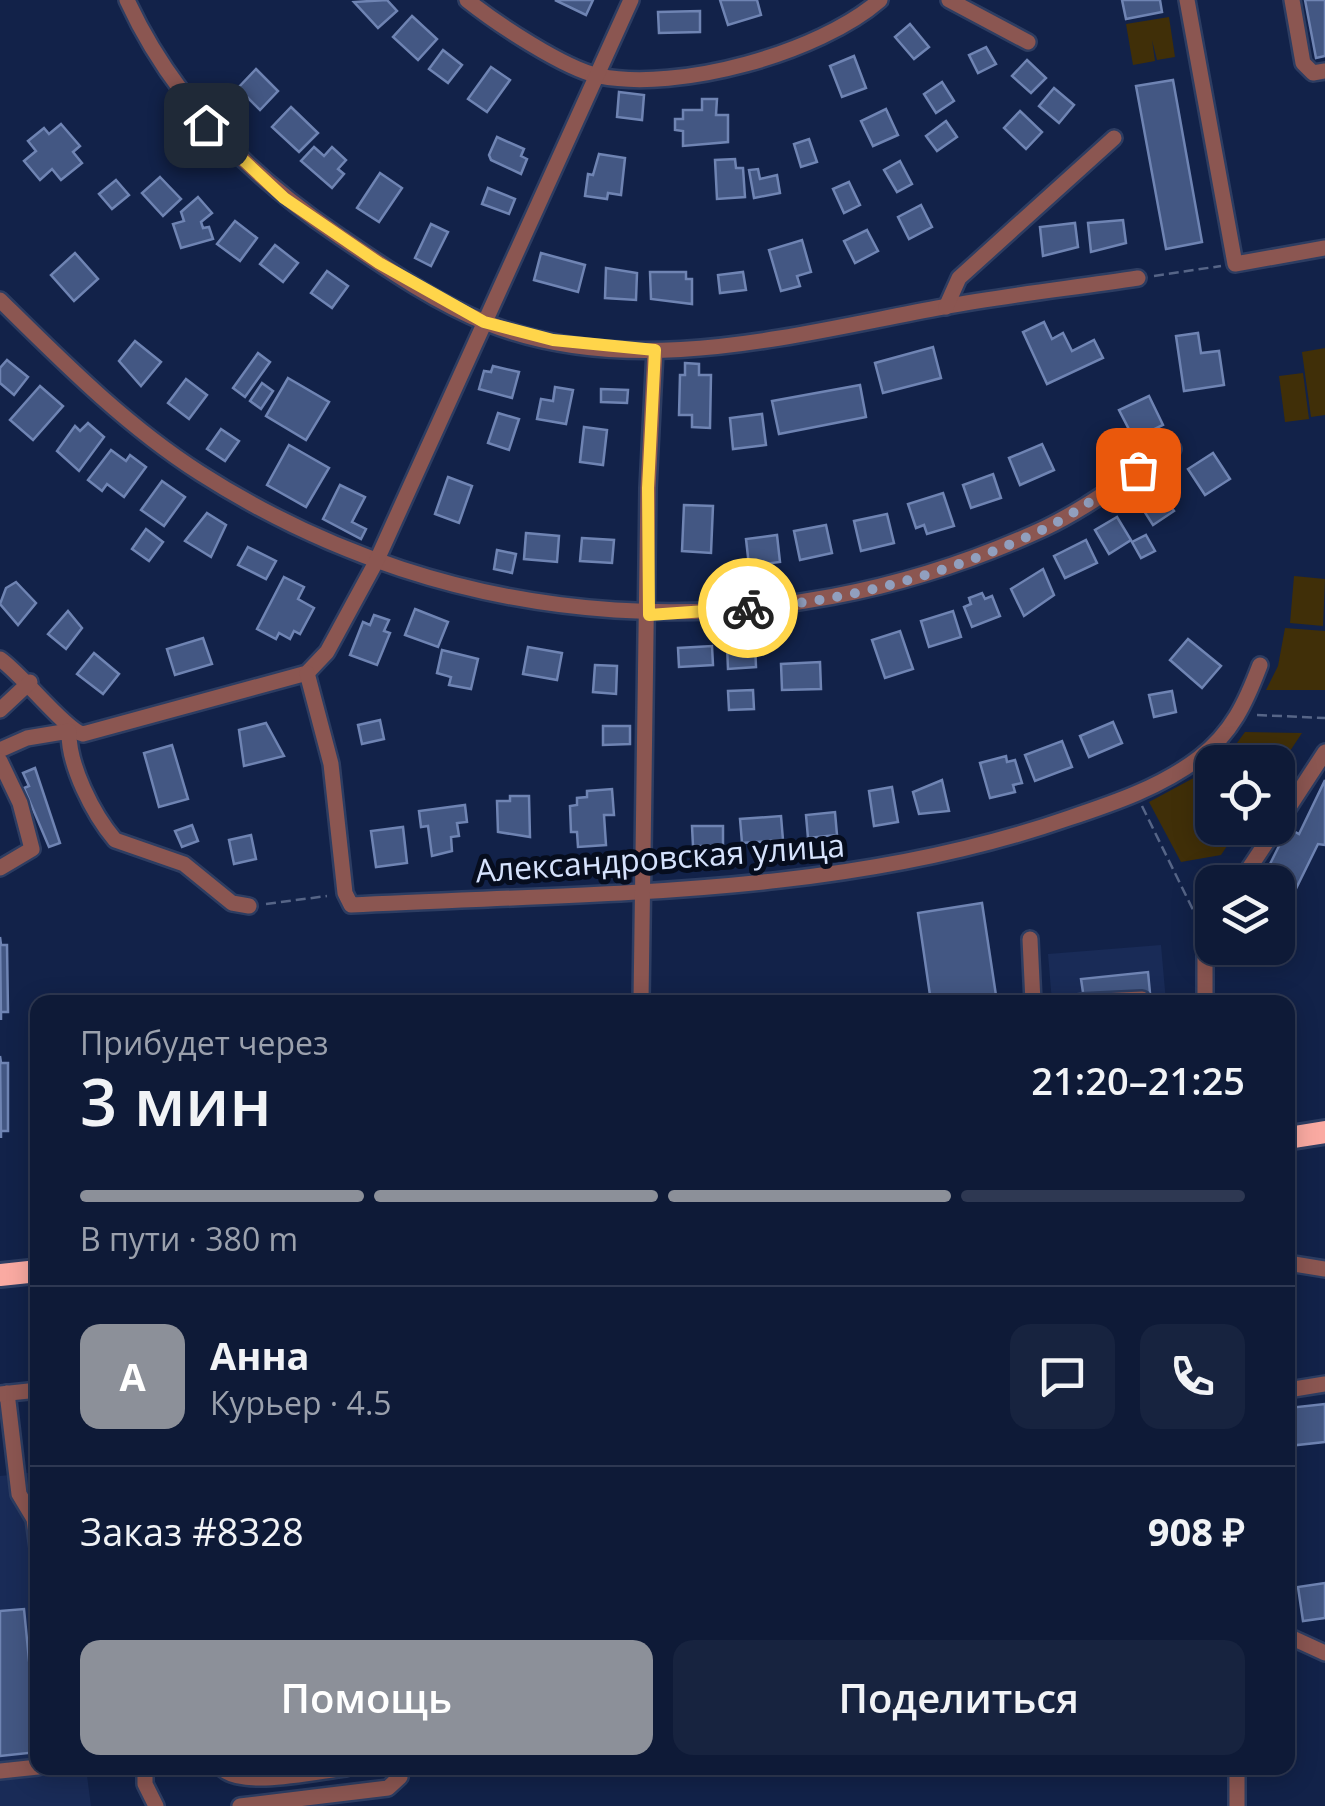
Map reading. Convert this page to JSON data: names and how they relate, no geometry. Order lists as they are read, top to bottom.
{
  "streets": {
    "street": ["Александровская улица"]
  },
  "page": {
    "heading": ["3 мин", "Прибудет через", "21:20–21:25"],
    "panel": [
      "Анна",
      "Курьер · 4.5",
      "Заказ #8328",
      "908 ₽"
    ],
    "bar": "В пути · 380 m",
    "round": "А",
    "buttons": ["Помощь", "Поделиться"]
  }
}
